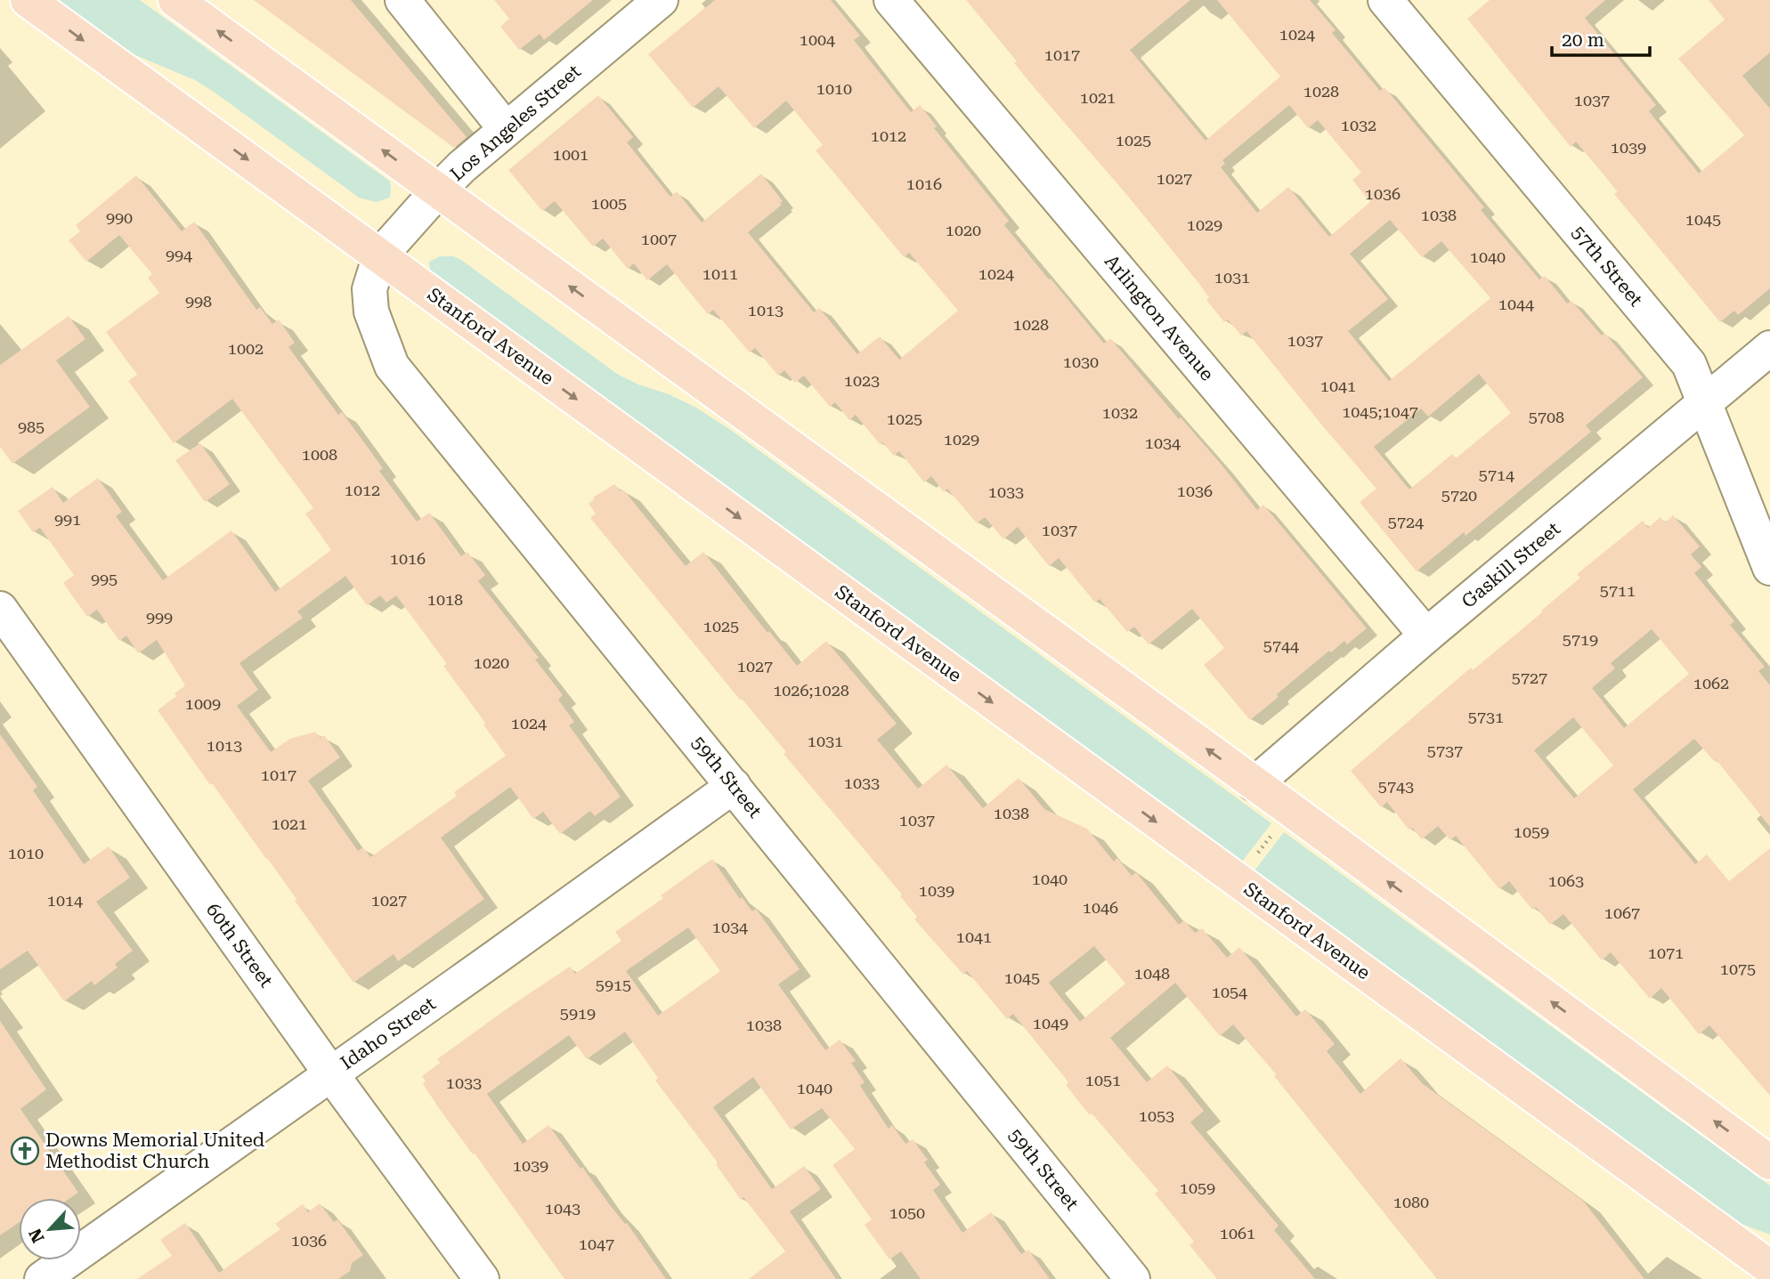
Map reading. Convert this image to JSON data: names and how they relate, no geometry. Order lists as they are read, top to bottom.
{
  "streets": {
    "main road": ["Stanford Avenue"],
    "street": [
      "Los Angeles Street",
      "57th Street",
      "Arlington Avenue",
      "Gaskill Street",
      "59th Street",
      "60th Street",
      "Idaho Street"
    ]
  },
  "crossings": [
    ["Los Angeles Street", "Stanford Avenue"],
    ["Los Angeles Street", "59th Street"],
    ["57th Street", "Gaskill Street"],
    ["Arlington Avenue", "Gaskill Street"],
    ["Stanford Avenue", "59th Street"],
    ["59th Street", "Idaho Street"],
    ["60th Street", "Idaho Street"]
  ],
  "places": {
    "church": ["Downs Memorial United Methodist Church"]
  },
  "house_numbers": [
    "1024",
    "1004",
    "1017",
    "1010",
    "1028",
    "1021",
    "1037",
    "1032",
    "1012",
    "1025",
    "1039",
    "1001",
    "1027",
    "1016",
    "1036",
    "1005",
    "1038",
    "990",
    "1045",
    "1029",
    "1020",
    "1007",
    "994",
    "1040",
    "1011",
    "1024",
    "1031",
    "998",
    "1044",
    "1013",
    "1028",
    "1037",
    "1002",
    "1030",
    "1023",
    "1041",
    "1045;1047",
    "1032",
    "5708",
    "1025",
    "985",
    "1029",
    "1034",
    "1008",
    "5714",
    "1012",
    "1036",
    "1033",
    "5720",
    "991",
    "5724",
    "1037",
    "1016",
    "995",
    "5711",
    "1018",
    "999",
    "1025",
    "5719",
    "5744",
    "1020",
    "1027",
    "5727",
    "1062",
    "1026;1028",
    "1009",
    "5731",
    "1024",
    "1031",
    "1013",
    "5737",
    "1017",
    "1033",
    "5743",
    "1038",
    "1037",
    "1021",
    "1059",
    "1010",
    "1040",
    "1063",
    "1039",
    "1014",
    "1027",
    "1046",
    "1067",
    "1034",
    "1041",
    "1071",
    "1075",
    "1048",
    "1045",
    "5915",
    "1054",
    "5919",
    "1049",
    "1038",
    "1051",
    "1033",
    "1040",
    "1053",
    "1039",
    "1059",
    "1080",
    "1043",
    "1050",
    "1061",
    "1036",
    "1047"
  ],
  "scale_bar": "20 m",
  "north": "bottom left"
}
